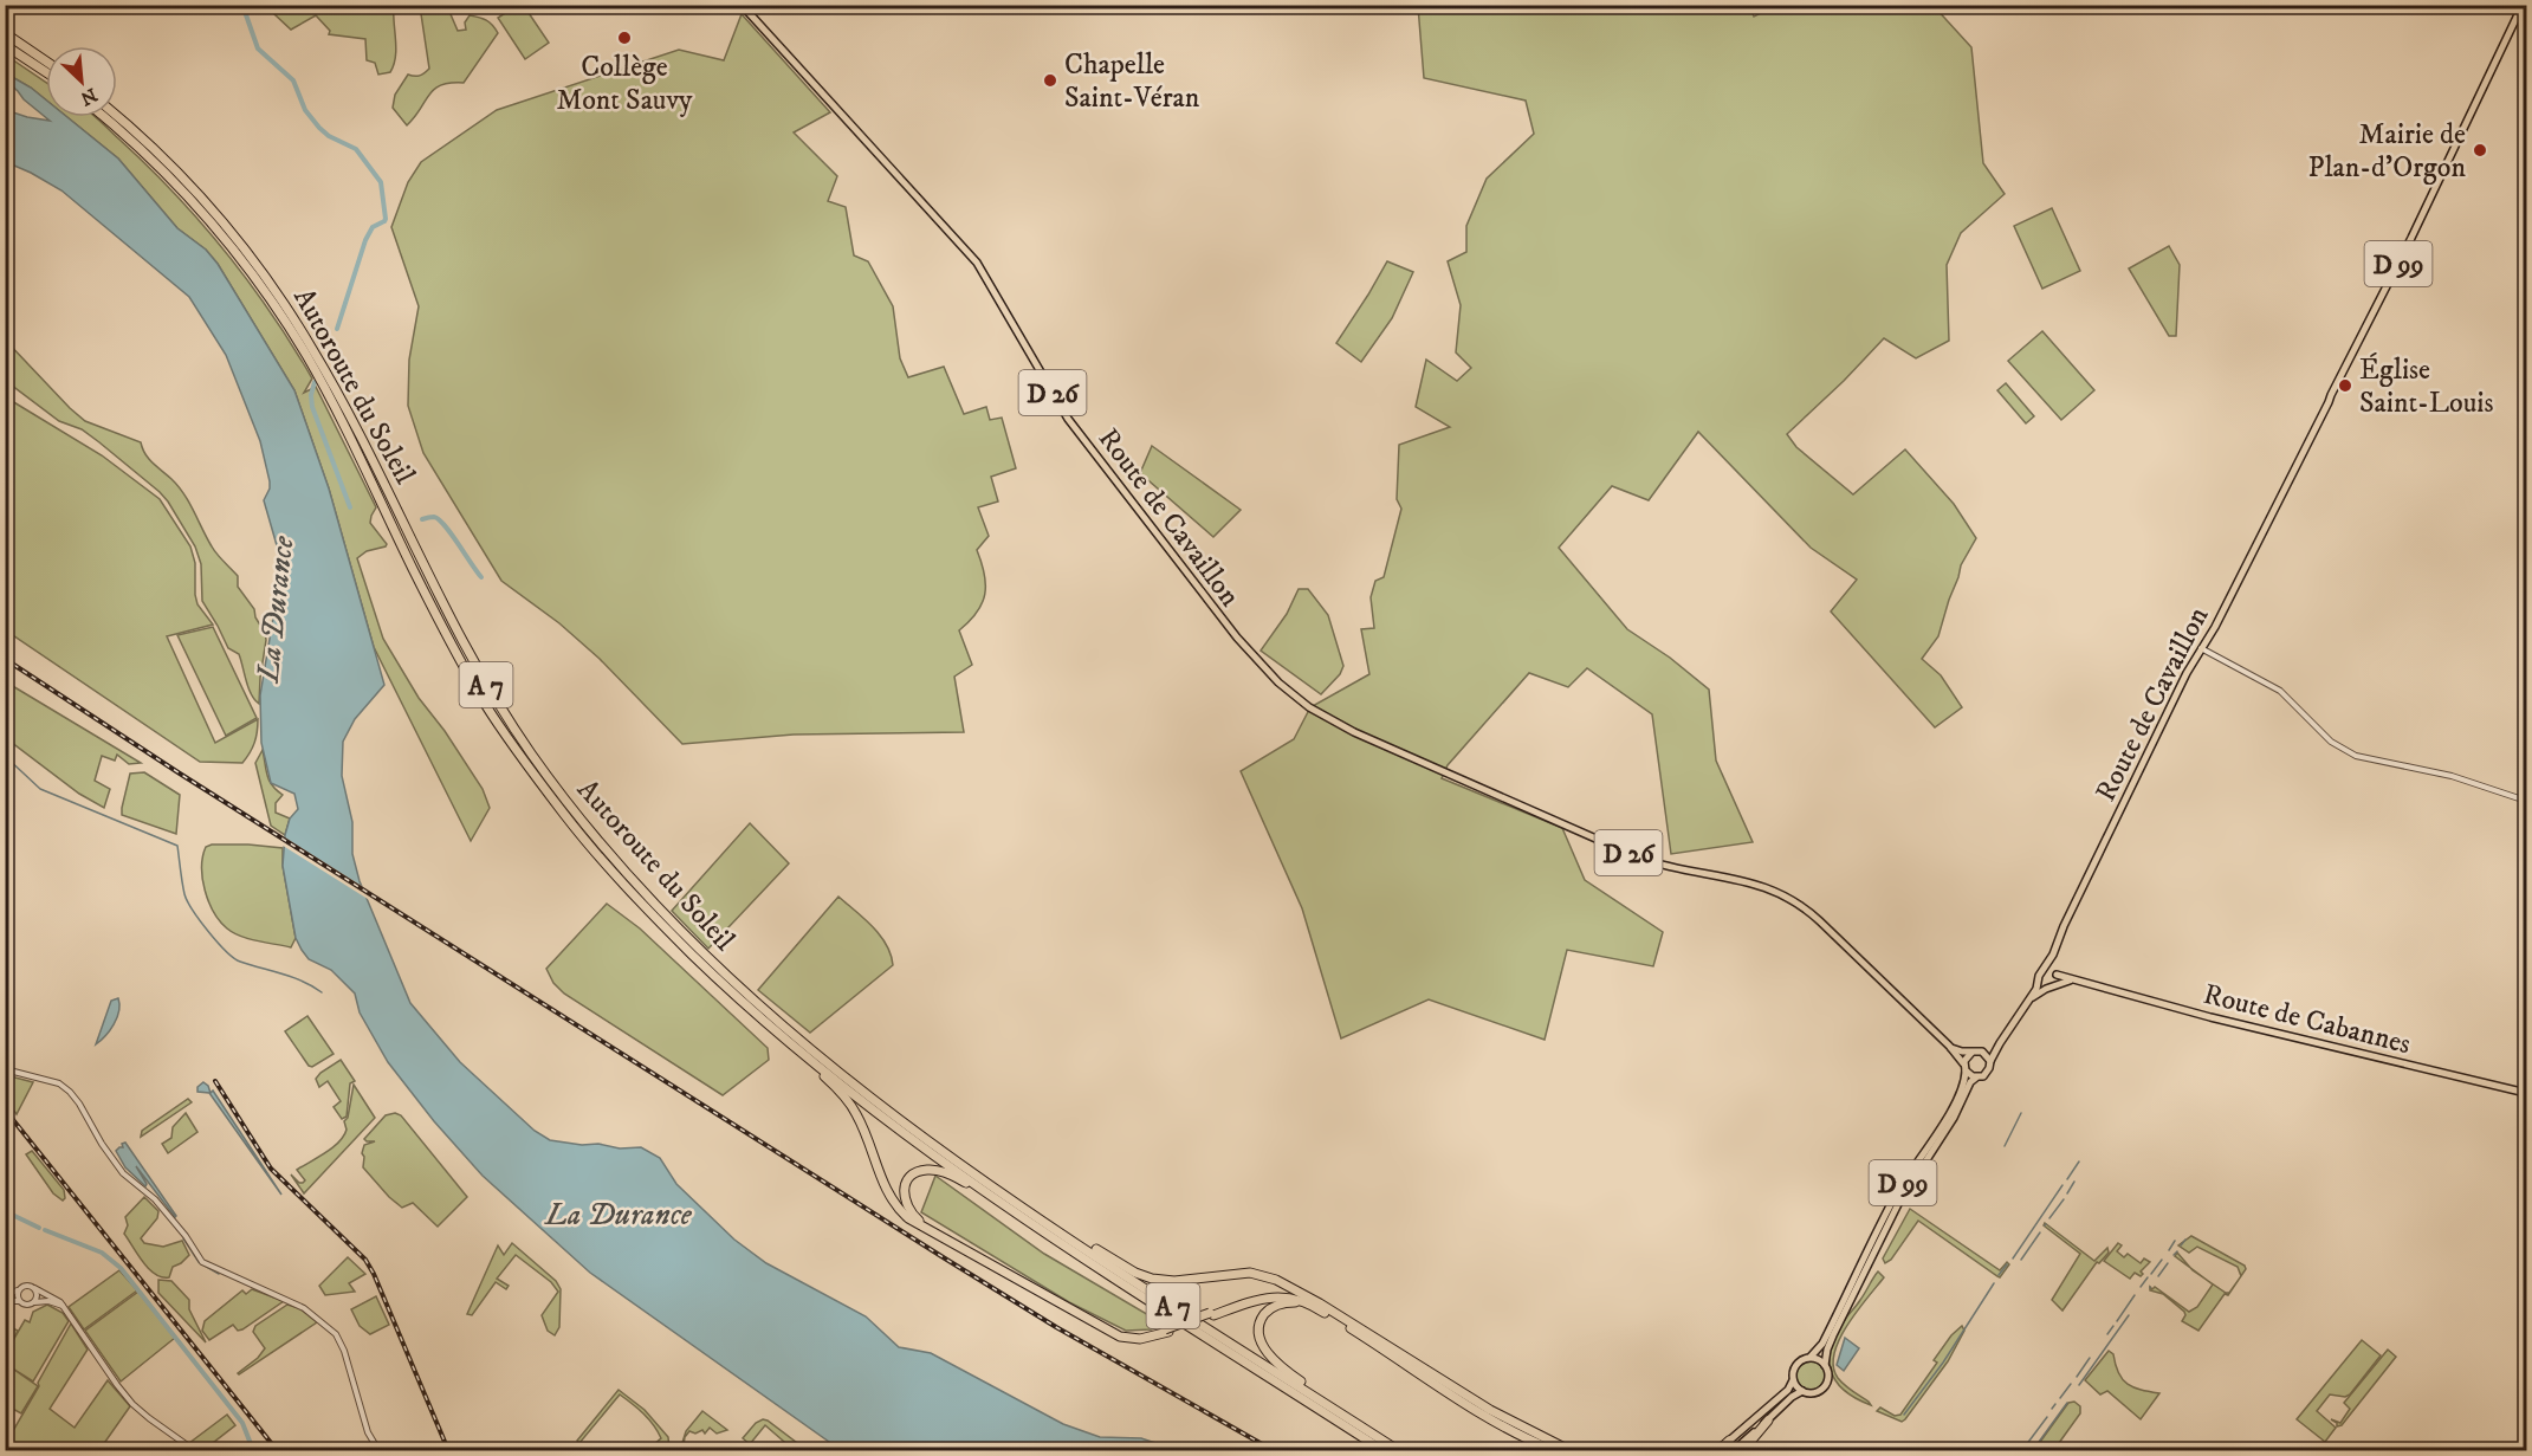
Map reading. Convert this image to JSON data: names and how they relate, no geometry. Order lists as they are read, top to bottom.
{
  "streets": {
    "highway": ["Autoroute du Soleil", "A 7"],
    "main road": [
      "D 99",
      "D 26",
      "Route de Cavaillon",
      "Route de Cabannes"
    ]
  },
  "crossings": [
    ["D 99", "D 26"],
    ["D 26", "Route de Cavaillon"],
    ["Route de Cavaillon", "Route de Cabannes"]
  ],
  "water": ["La Durance"],
  "places": [
    "Collège Mont Sauvy",
    "Chapelle Saint-Véran",
    "Mairie de Plan-d'Orgon",
    "Église Saint-Louis"
  ],
  "north": "bottom right"
}
